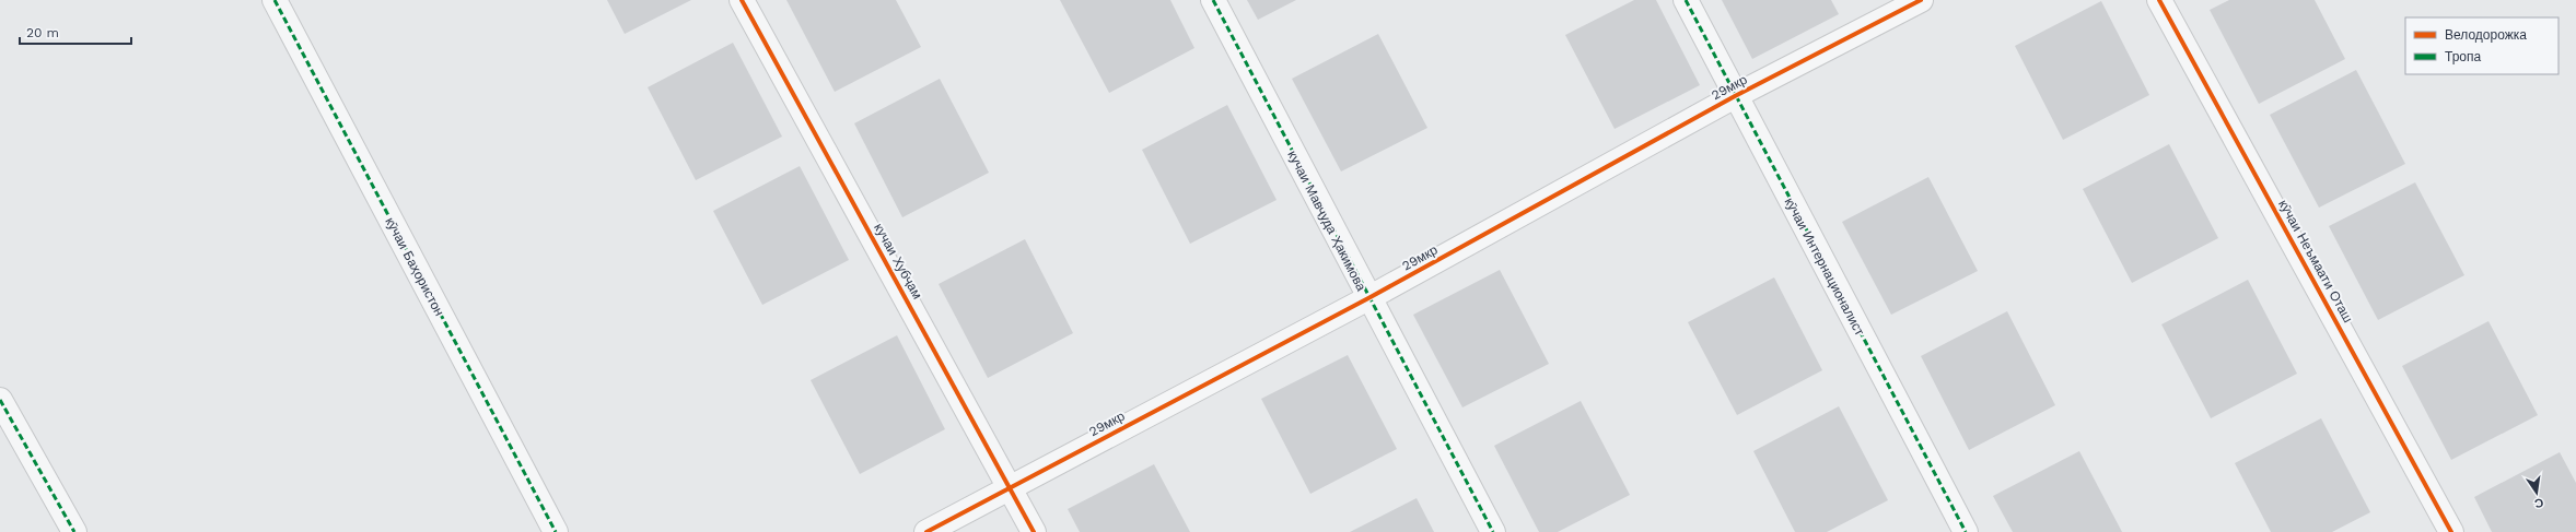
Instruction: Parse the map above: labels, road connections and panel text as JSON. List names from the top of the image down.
{
  "streets": {
    "street": [
      "29мкр",
      "кучаи Мавҷуда Ҳакимова",
      "кучаи Хубҷам",
      "кӯчаи Неъмаати Оташ",
      "кӯчаи Баҳористон",
      "кӯчаи Интернационалист"
    ]
  },
  "crossings": [
    ["29мкр", "кучаи Мавҷуда Ҳакимова"],
    ["29мкр", "кучаи Хубҷам"],
    ["29мкр", "кӯчаи Интернационалист"]
  ],
  "legend": ["Велодорожка", "Тропа"],
  "scale_bar": "20 m",
  "north": "bottom"
}
